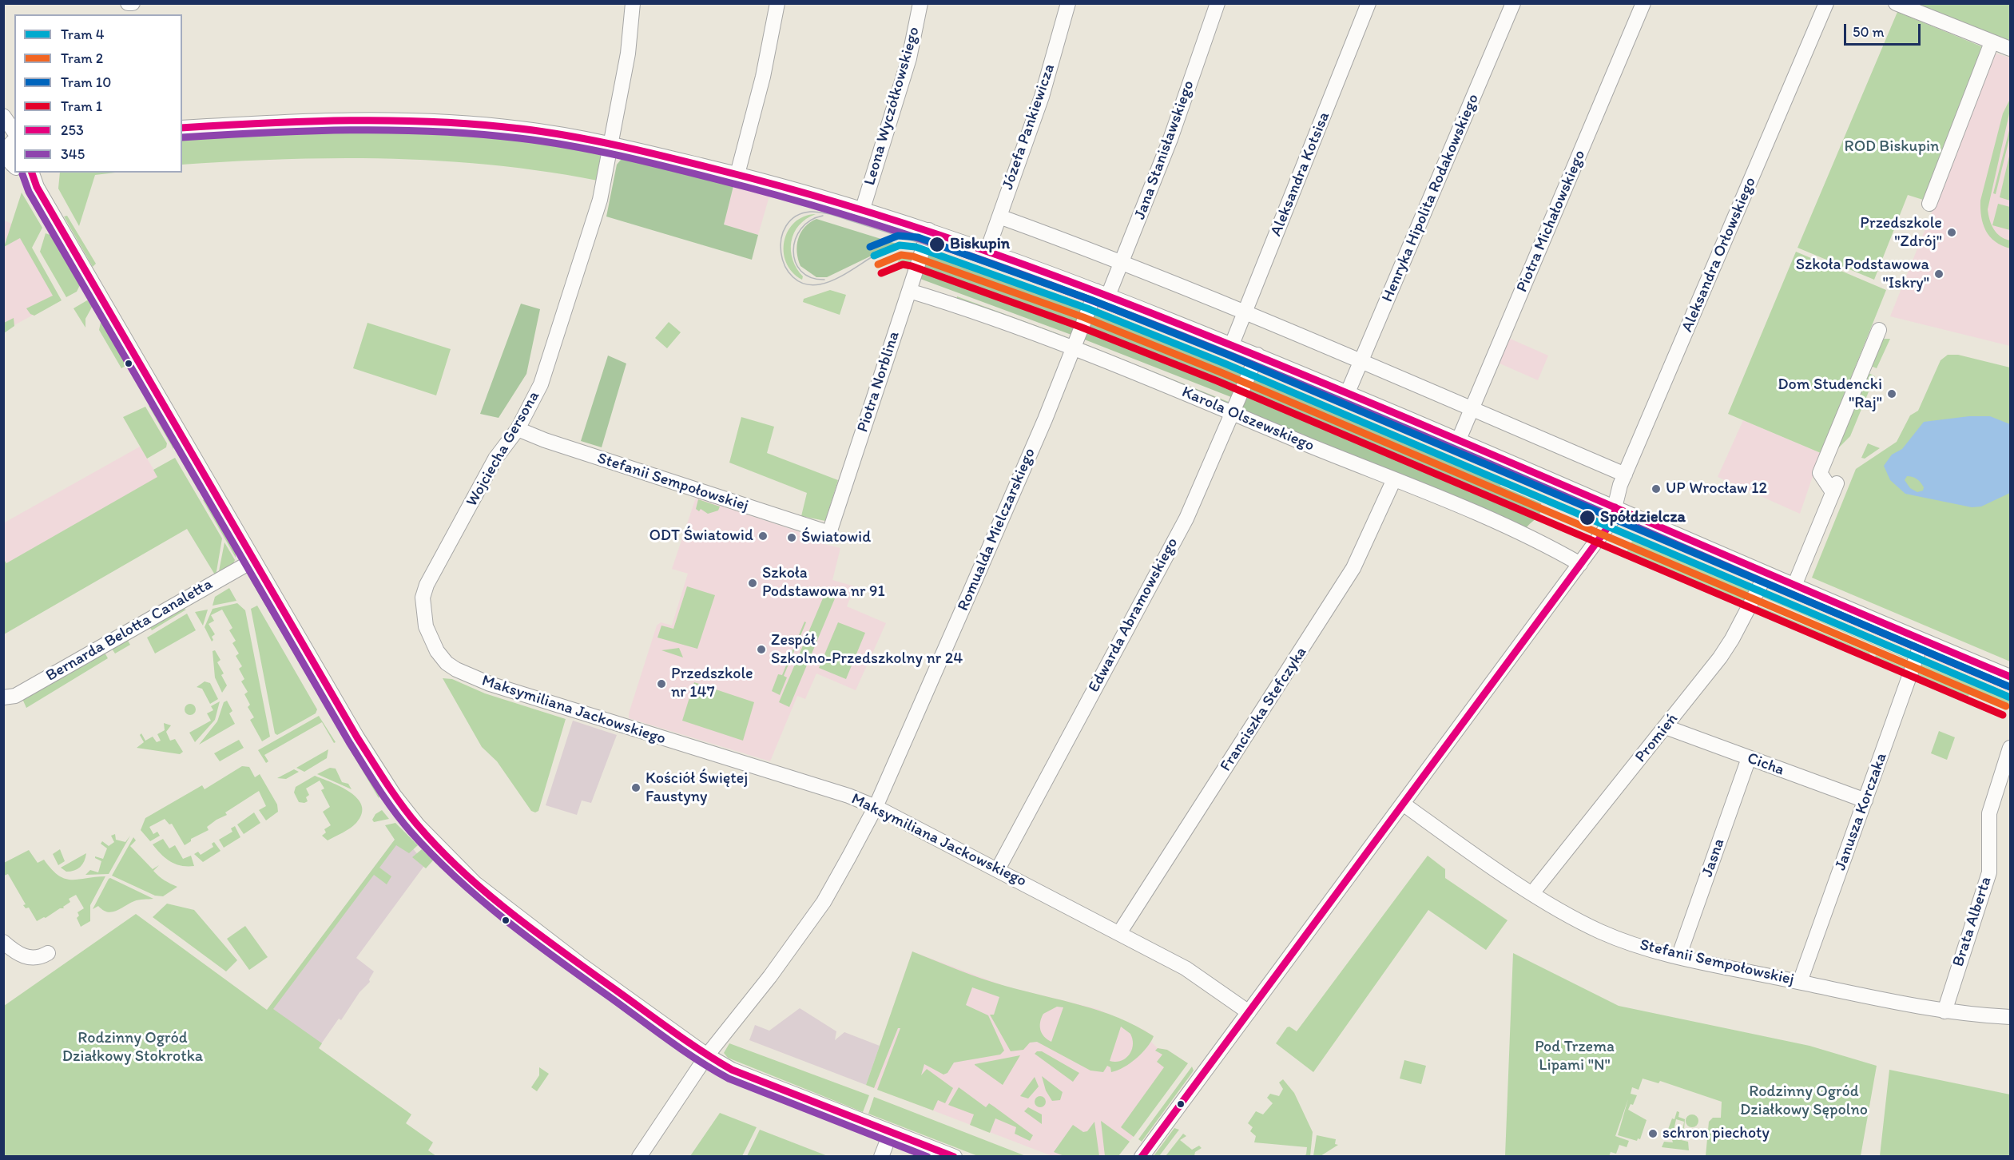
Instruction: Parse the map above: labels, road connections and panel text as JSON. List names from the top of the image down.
{
  "streets": {
    "street": [
      "Leona Wyczółkowskiego",
      "Józefa Pankiewicza",
      "Jana Stanisławskiego",
      "Aleksandra Kotsisa",
      "Henryka Hipolita Rodakowskiego",
      "Piotra Michałowskiego",
      "Aleksandra Orłowskiego",
      "Piotra Norblina",
      "Karola Olszewskiego",
      "Wojciecha Gersona",
      "Stefanii Sempołowskiej",
      "Romualda Mielczarskiego",
      "Edwarda Abramowskiego",
      "Bernarda Belotta Canaletta",
      "Franciszka Stefczyka",
      "Maksymiliana Jackowskiego",
      "Promień",
      "Cicha",
      "Janusza Korczaka",
      "Jasna",
      "Brata Alberta"
    ]
  },
  "crossings": [
    ["Jana Stanisławskiego", "Romualda Mielczarskiego"],
    ["Piotra Norblina", "Karola Olszewskiego"],
    ["Piotra Norblina", "Stefanii Sempołowskiej"],
    ["Karola Olszewskiego", "Romualda Mielczarskiego"],
    ["Karola Olszewskiego", "Edwarda Abramowskiego"],
    ["Karola Olszewskiego", "Franciszka Stefczyka"],
    ["Wojciecha Gersona", "Stefanii Sempołowskiej"],
    ["Wojciecha Gersona", "Maksymiliana Jackowskiego"],
    ["Stefanii Sempołowskiej", "Promień"],
    ["Stefanii Sempołowskiej", "Janusza Korczaka"],
    ["Stefanii Sempołowskiej", "Jasna"],
    ["Stefanii Sempołowskiej", "Brata Alberta"],
    ["Romualda Mielczarskiego", "Maksymiliana Jackowskiego"],
    ["Edwarda Abramowskiego", "Maksymiliana Jackowskiego"],
    ["Franciszka Stefczyka", "Maksymiliana Jackowskiego"],
    ["Promień", "Cicha"],
    ["Cicha", "Janusza Korczaka"],
    ["Cicha", "Jasna"]
  ],
  "parks": [
    "ROD Biskupin",
    "Rodzinny Ogród Działkowy Stokrotka",
    "Pod Trzema Lipami \"N\"",
    "Rodzinny Ogród Działkowy Sępolno"
  ],
  "places": [
    "Przedszkole \"Zdrój\"",
    "Biskupin",
    "Szkoła Podstawowa \"Iskry\"",
    "Dom Studencki \"Raj\"",
    "UP Wrocław 12",
    "Spółdzielcza",
    "ODT Światowid",
    "Światowid",
    "Szkoła Podstawowa nr 91",
    "Zespół Szkolno-Przedszkolny nr 24",
    "Przedszkole nr 147",
    "Kościół Świętej Faustyny",
    "schron piechoty"
  ],
  "lines": [
    "transit line 253",
    "transit line 345",
    "tram line 10",
    "tram line 4",
    "tram line 2",
    "tram line 1"
  ],
  "legend": [
    "Tram 4",
    "Tram 2",
    "Tram 10",
    "Tram 1",
    "253",
    "345"
  ],
  "scale_bar": "50 m"
}
